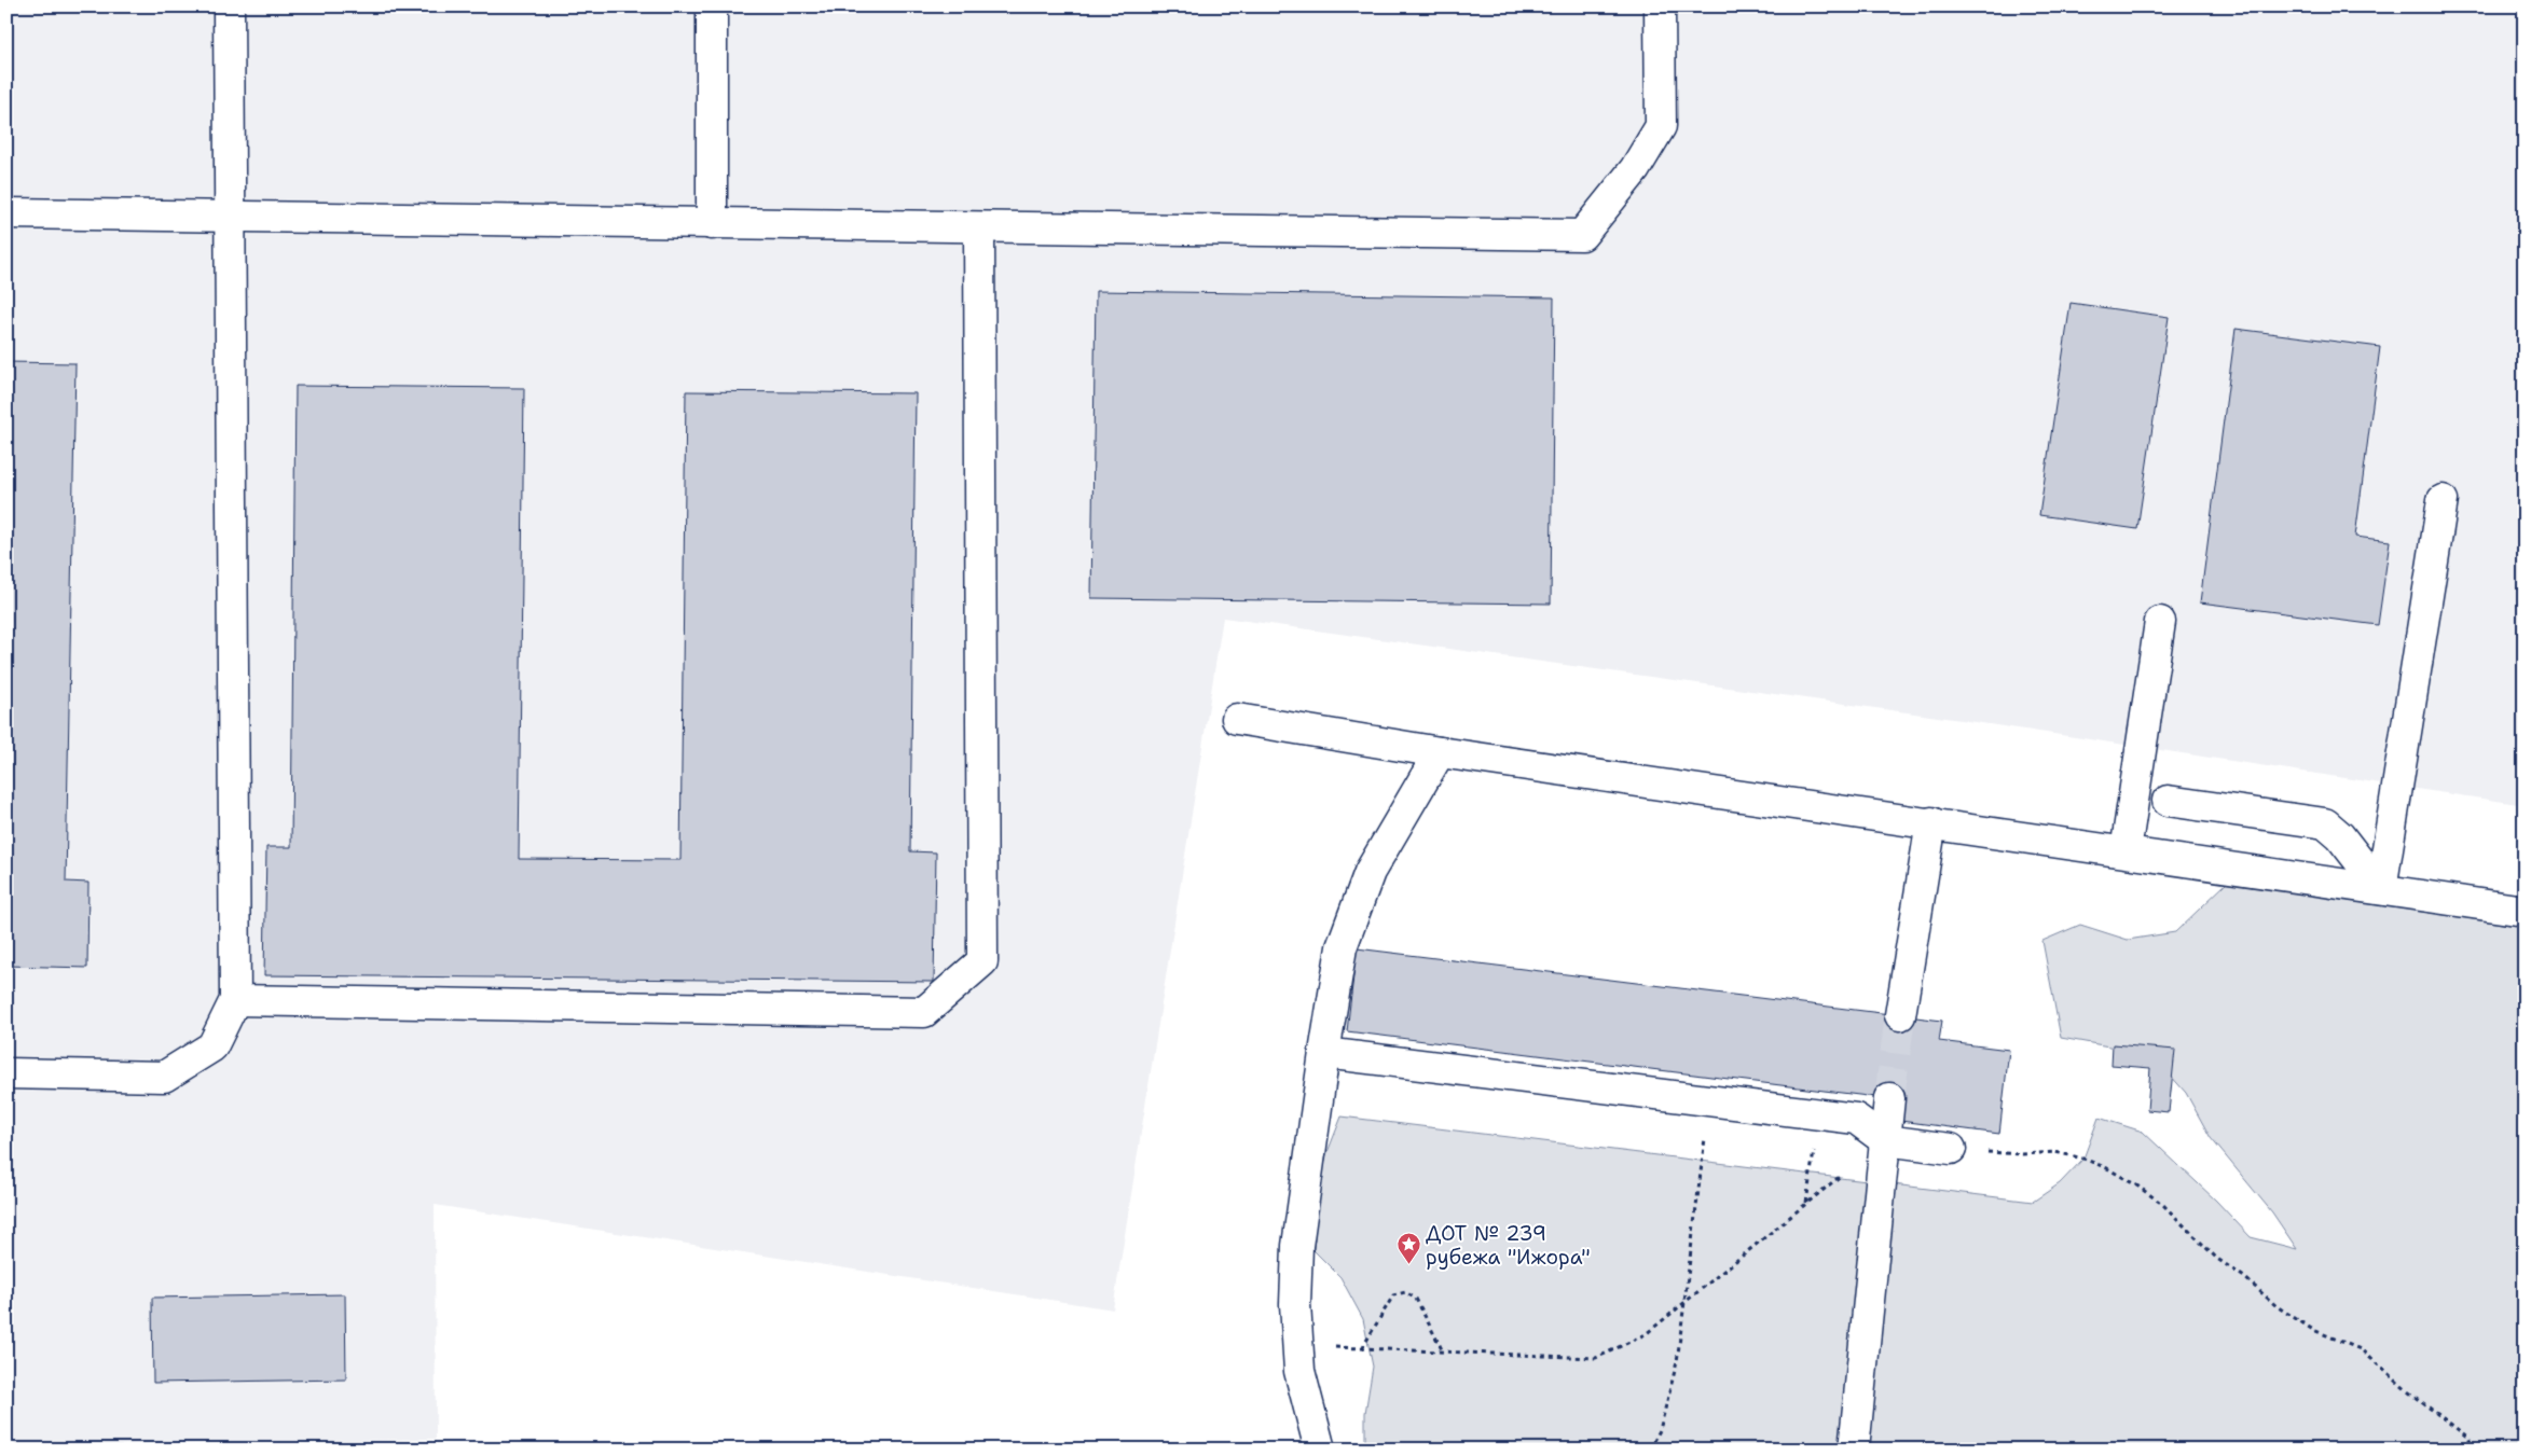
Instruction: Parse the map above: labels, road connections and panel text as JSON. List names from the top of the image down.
{
  "places": {
    "place": ["ДОТ № 239 рубежа \"Ижора\""]
  }
}
